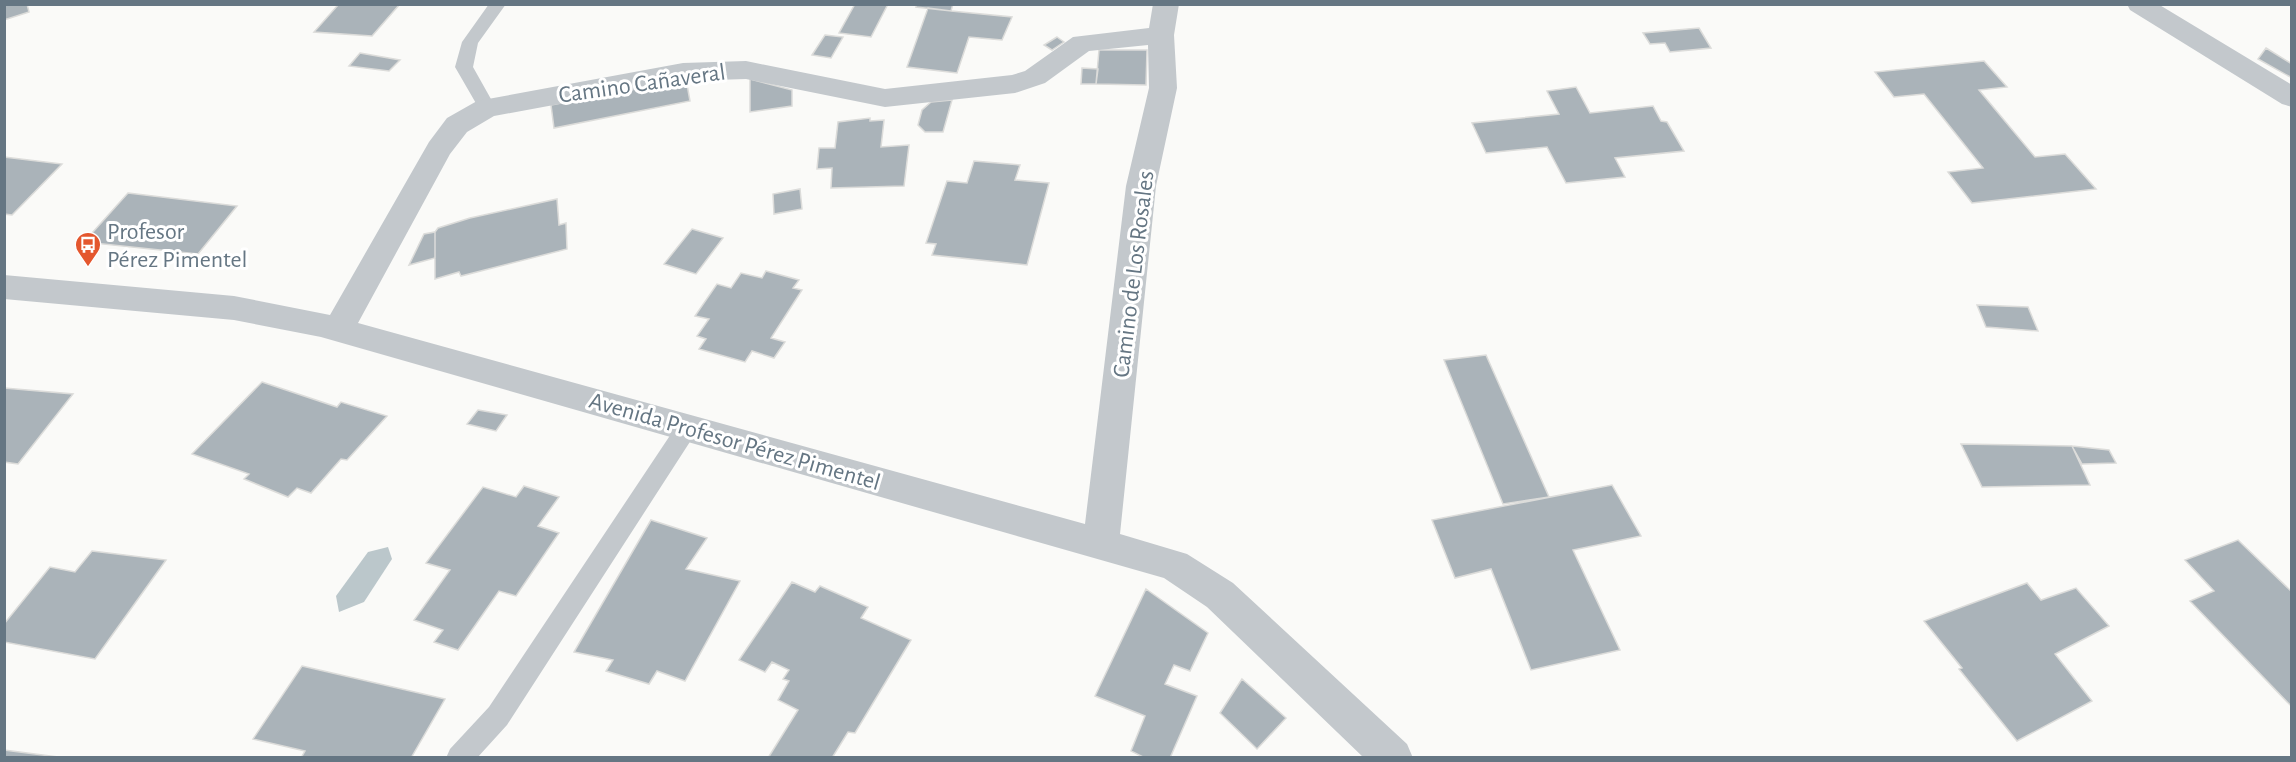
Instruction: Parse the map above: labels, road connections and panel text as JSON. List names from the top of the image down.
{
  "streets": {
    "street": ["Camino Cañaveral", "Camino de Los Rosales", "Avenida Profesor Pérez Pimentel"]
  },
  "crossings": [
    ["Camino Cañaveral", "Camino de Los Rosales"],
    ["Camino Cañaveral", "Avenida Profesor Pérez Pimentel"],
    ["Camino de Los Rosales", "Avenida Profesor Pérez Pimentel"]
  ],
  "places": {
    "bus stop": ["Profesor Pérez Pimentel"]
  }
}
